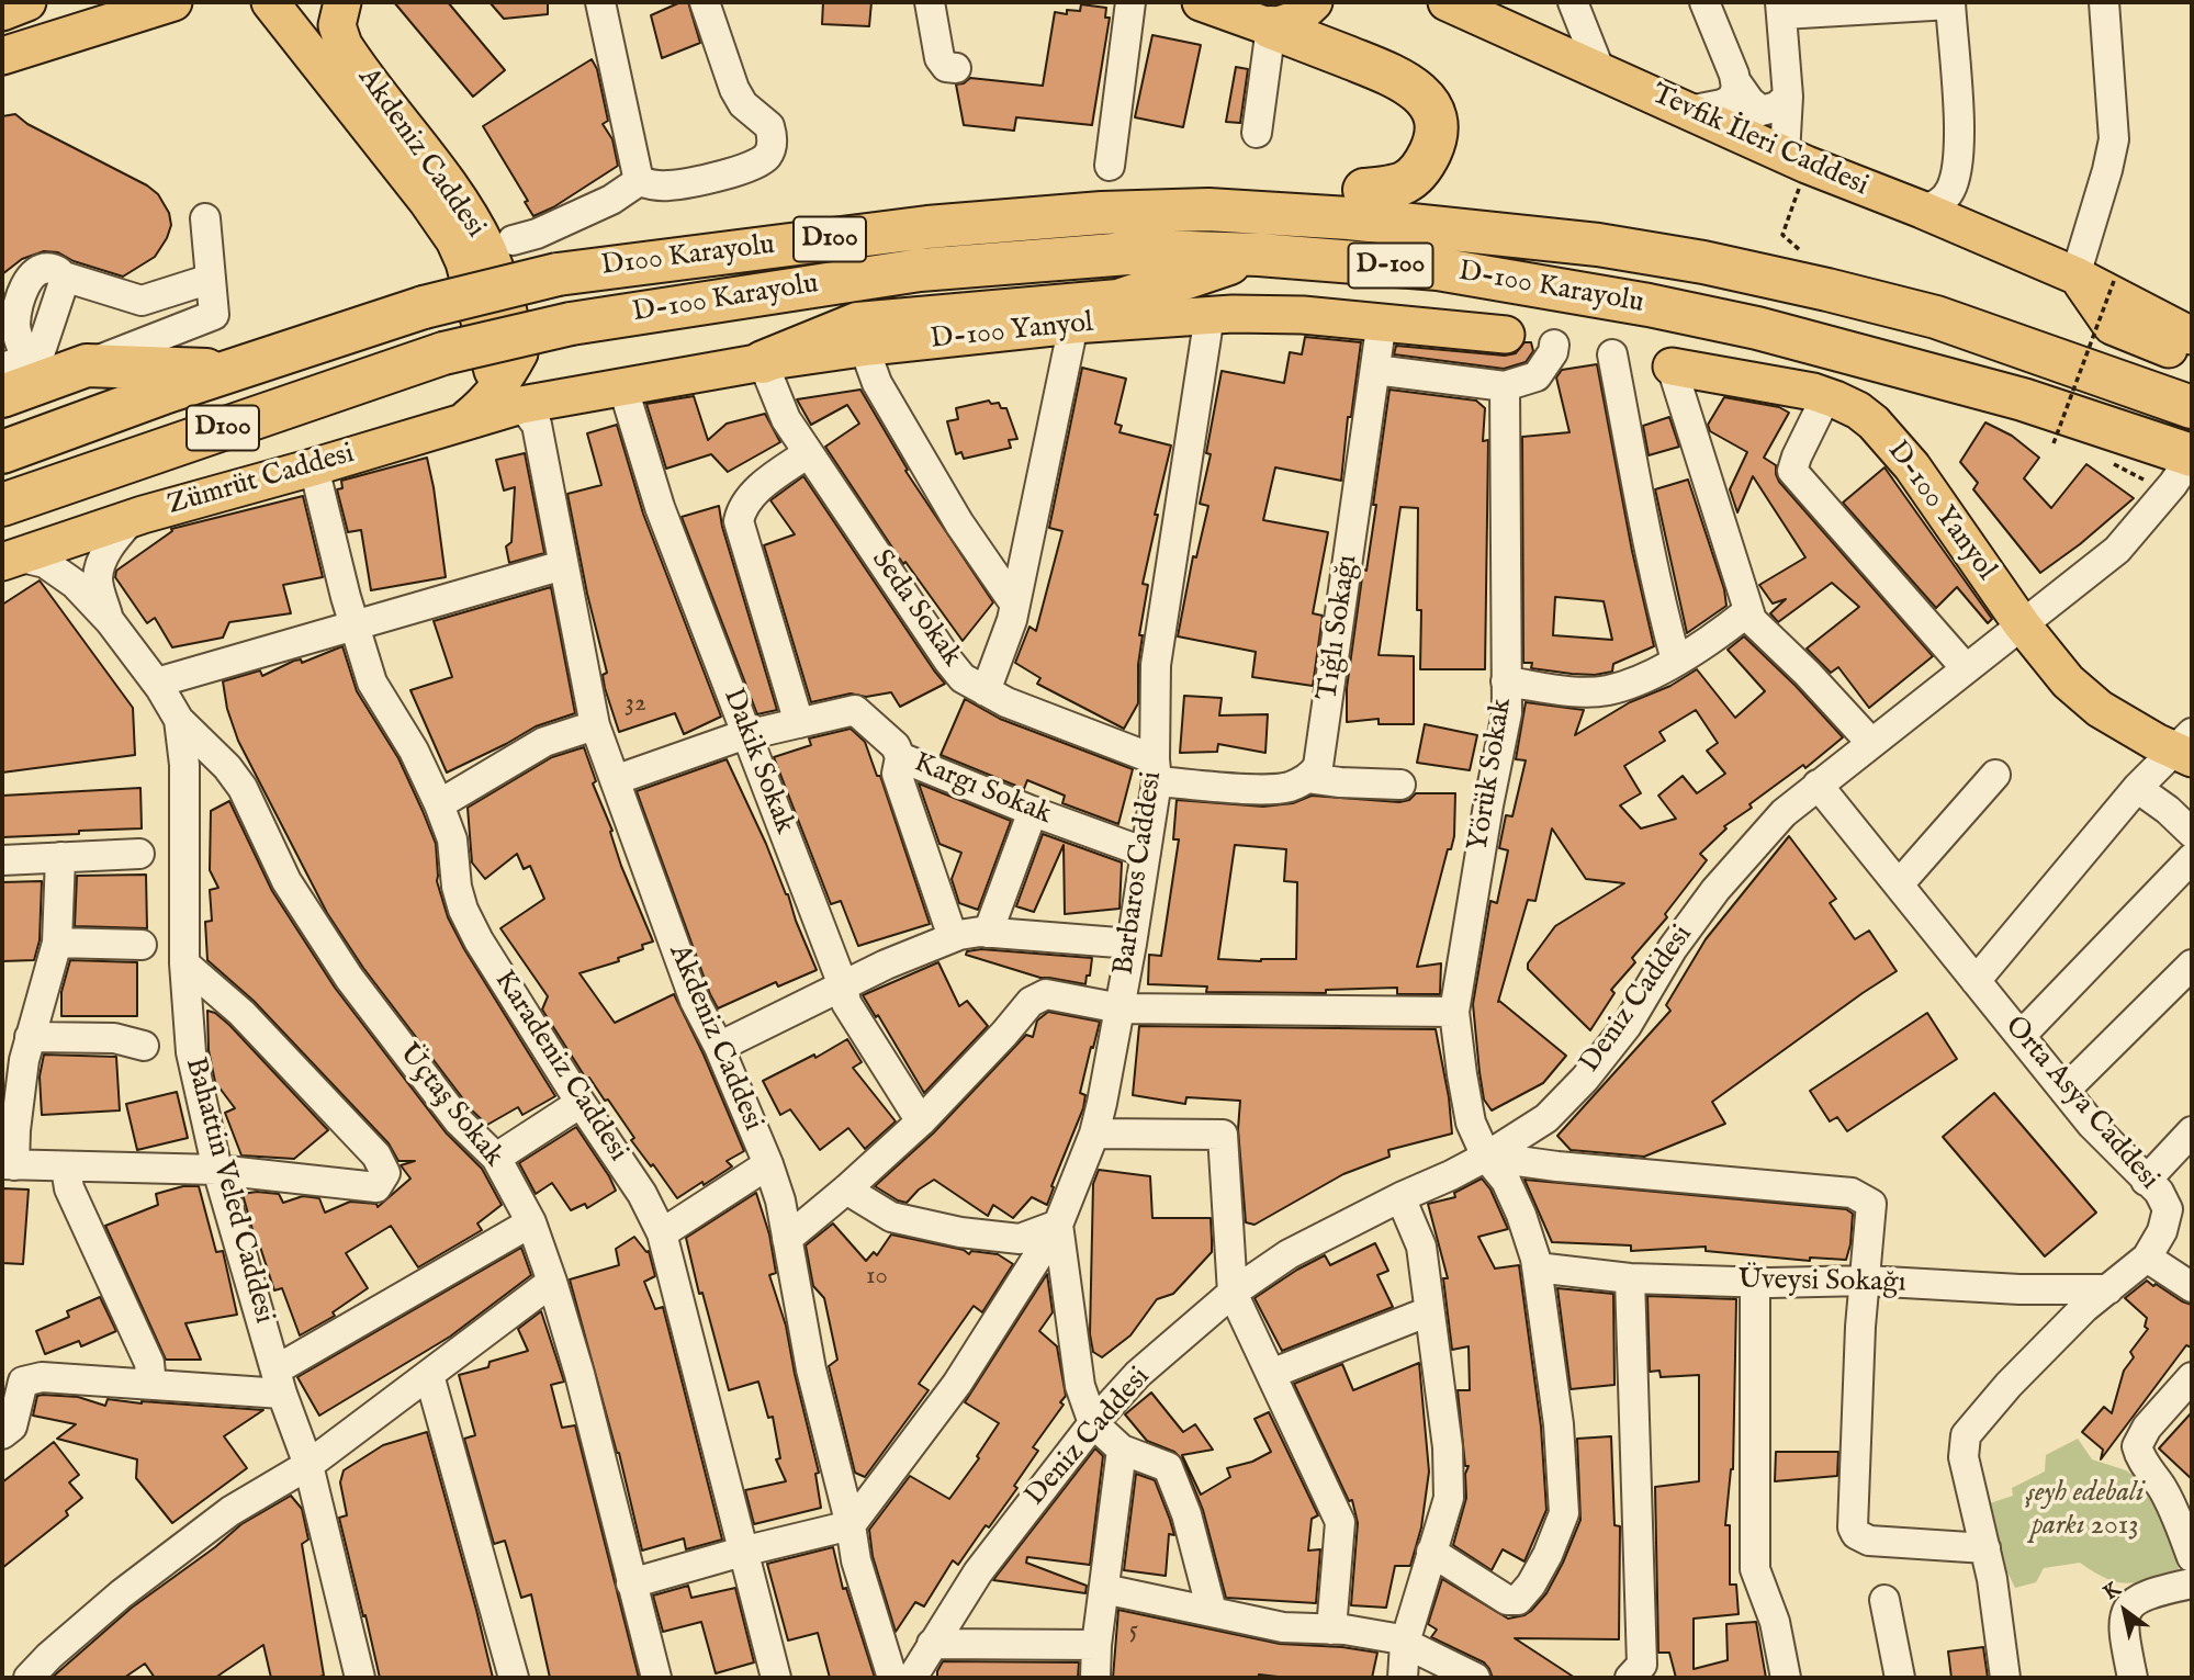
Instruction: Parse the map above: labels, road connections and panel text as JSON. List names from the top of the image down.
{
  "streets": {
    "highway": [
      "D100",
      "D100 Karayolu",
      "D-100",
      "D-100 Karayolu"
    ],
    "main road": [
      "Tevfik İleri Caddesi",
      "Akdeniz Caddesi",
      "D-100 Yanyol",
      "Zümrüt Caddesi"
    ],
    "street": [
      "Seda Sokak",
      "Tığlı Sokağı",
      "Dakik Sokak",
      "Yörük Sokak",
      "Kargı Sokak",
      "Barbaros Caddesi",
      "Deniz Caddesi",
      "Karadeniz Caddesi",
      "Orta Asya Caddesi",
      "Üçtaş Sokak",
      "Bahattin Veled Caddesi",
      "Üveysi Sokağı"
    ]
  },
  "crossings": [
    ["Akdeniz Caddesi", "D-100 Yanyol"],
    ["Akdeniz Caddesi", "Zümrüt Caddesi"],
    ["Akdeniz Caddesi", "Kargı Sokak"],
    ["D100", "D-100 Karayolu"],
    ["D100 Karayolu", "D-100 Karayolu"],
    ["D-100 Karayolu", "Deniz Caddesi"],
    ["D-100 Yanyol", "Seda Sokak"],
    ["D-100 Yanyol", "Tığlı Sokağı"],
    ["D-100 Yanyol", "Dakik Sokak"],
    ["D-100 Yanyol", "Barbaros Caddesi"],
    ["D-100 Yanyol", "Deniz Caddesi"],
    ["Zümrüt Caddesi", "Karadeniz Caddesi"],
    ["Seda Sokak", "Barbaros Caddesi"],
    ["Dakik Sokak", "Kargı Sokak"],
    ["Yörük Sokak", "Deniz Caddesi"],
    ["Yörük Sokak", "Üveysi Sokağı"],
    ["Kargı Sokak", "Barbaros Caddesi"],
    ["Barbaros Caddesi", "Deniz Caddesi"],
    ["Deniz Caddesi", "Orta Asya Caddesi"],
    ["Orta Asya Caddesi", "Üveysi Sokağı"],
    ["Üçtaş Sokak", "Bahattin Veled Caddesi"]
  ],
  "parks": ["şeyh edebali parkı 2013"],
  "house_numbers": ["32", "10", "5"],
  "north": "top left"
}
